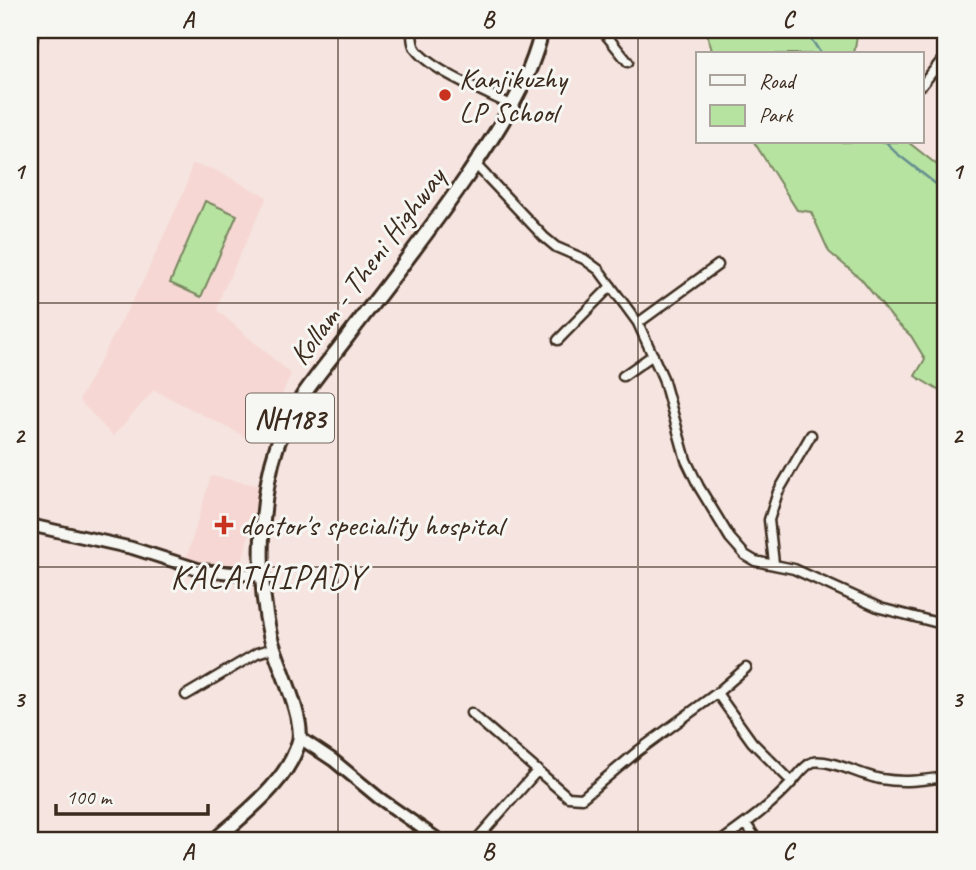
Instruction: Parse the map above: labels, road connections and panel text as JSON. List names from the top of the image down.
{
  "streets": {
    "highway": ["Kollam - Theni Highway", "NH183"]
  },
  "districts": ["KALATHIPADY"],
  "places": {
    "other": ["Kanjikuzhy LP School"],
    "health": ["doctor's speciality hospital"]
  },
  "legend": ["Road", "Park"],
  "scale_bar": "100 m",
  "grid": {
    "columns": ["A", "B", "C"],
    "rows": ["1", "2", "3"]
  }
}
